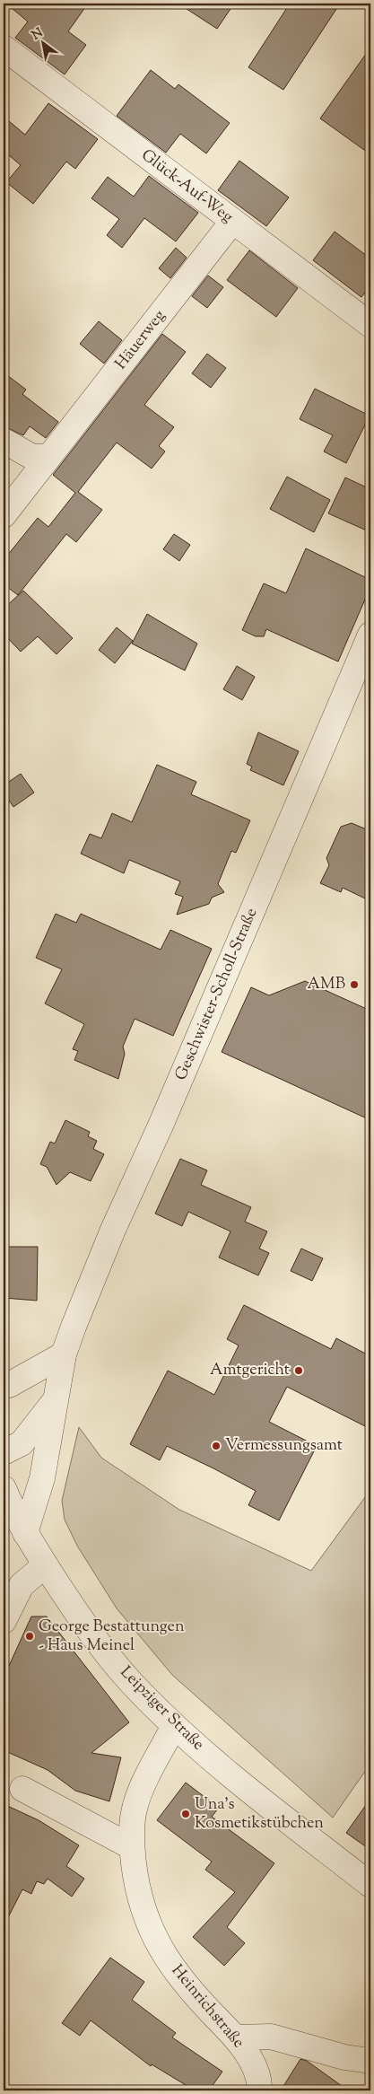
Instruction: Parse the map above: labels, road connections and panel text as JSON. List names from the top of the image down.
{
  "streets": {
    "street": [
      "Glück-Auf-Weg",
      "Häuerweg",
      "Geschwister-Scholl-Straße",
      "Leipziger Straße",
      "Heinrichstraße"
    ]
  },
  "crossings": [
    ["Glück-Auf-Weg", "Häuerweg"],
    ["Geschwister-Scholl-Straße", "Leipziger Straße"],
    ["Leipziger Straße", "Heinrichstraße"]
  ],
  "places": [
    "AMB",
    "Amtgericht",
    "Vermessungsamt",
    "George Bestattungen - Haus Meinel",
    "Una's Kosmetikstübchen"
  ],
  "north": "top left"
}
